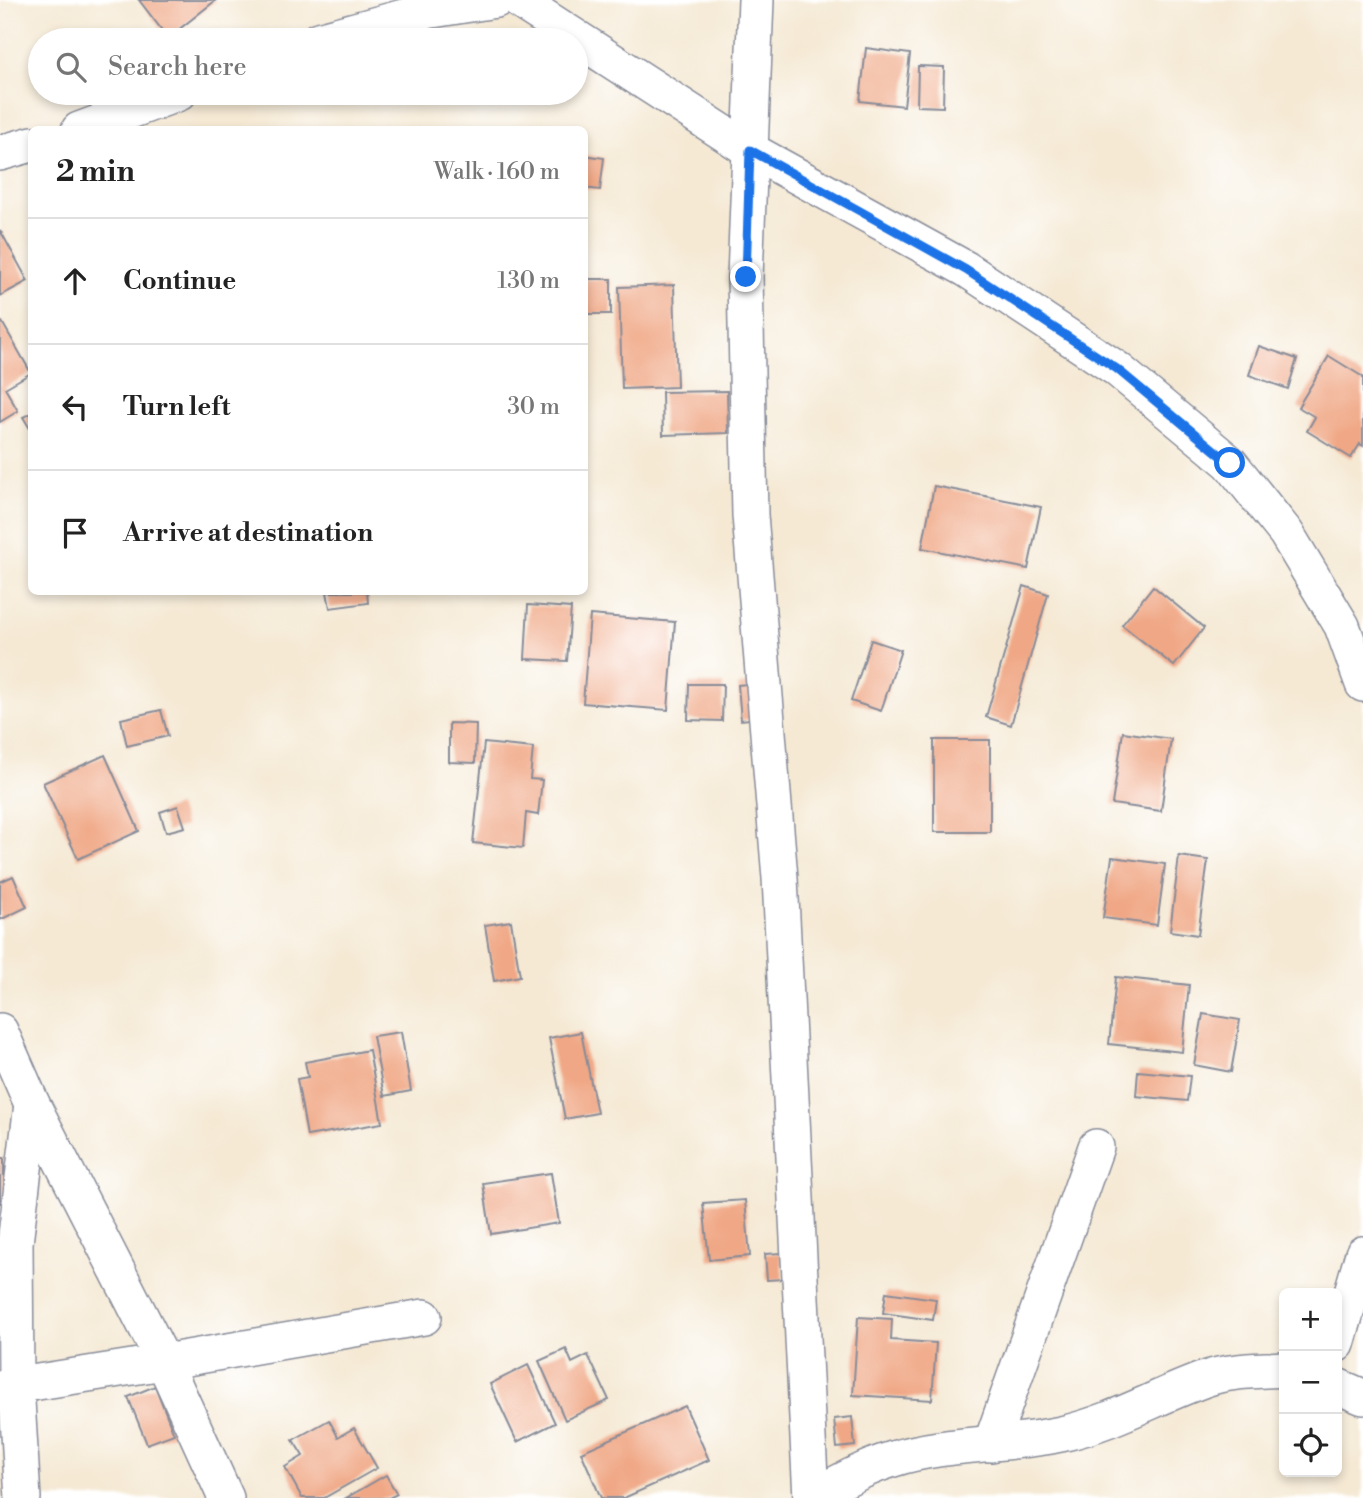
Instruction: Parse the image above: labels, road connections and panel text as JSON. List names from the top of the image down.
{
  "page": {
    "search": "Search here",
    "heading": ["2 min", "Walk · 160 m"],
    "list": [
      ["Continue", "130 m"],
      ["Turn left", "30 m"],
      "Arrive at destination"
    ],
    "map_buttons": ["+", "−"]
  }
}
